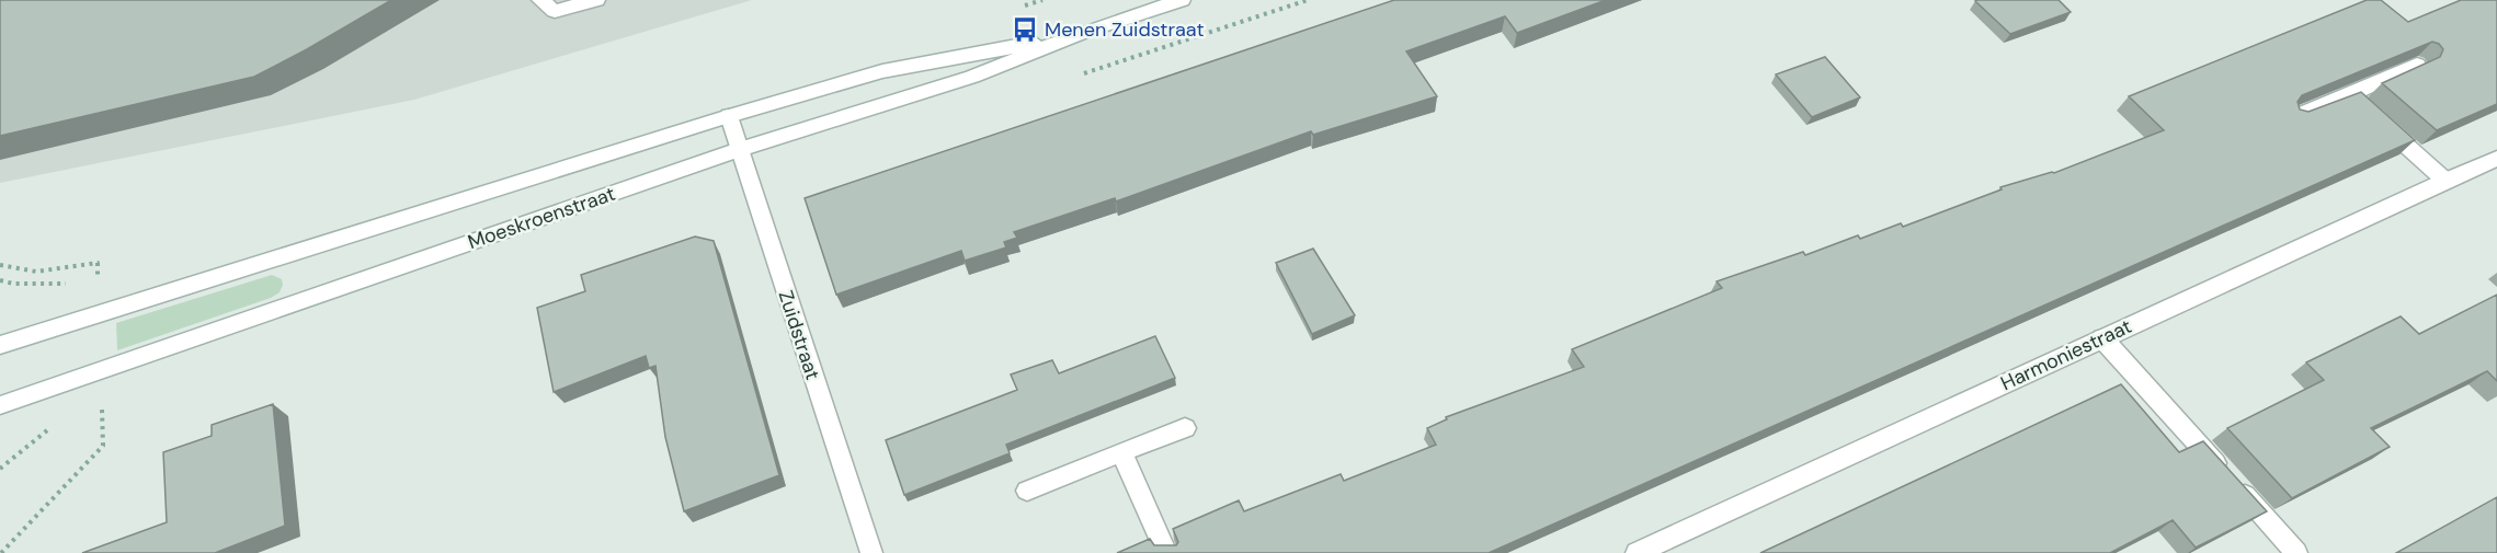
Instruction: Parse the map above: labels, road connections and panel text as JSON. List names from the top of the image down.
{
  "streets": {
    "street": ["Moeskroenstraat", "Zuidstraat", "Harmoniestraat"]
  },
  "crossings": [
    ["Moeskroenstraat", "Zuidstraat"]
  ],
  "places": {
    "bus stop": ["Menen Zuidstraat"]
  }
}
